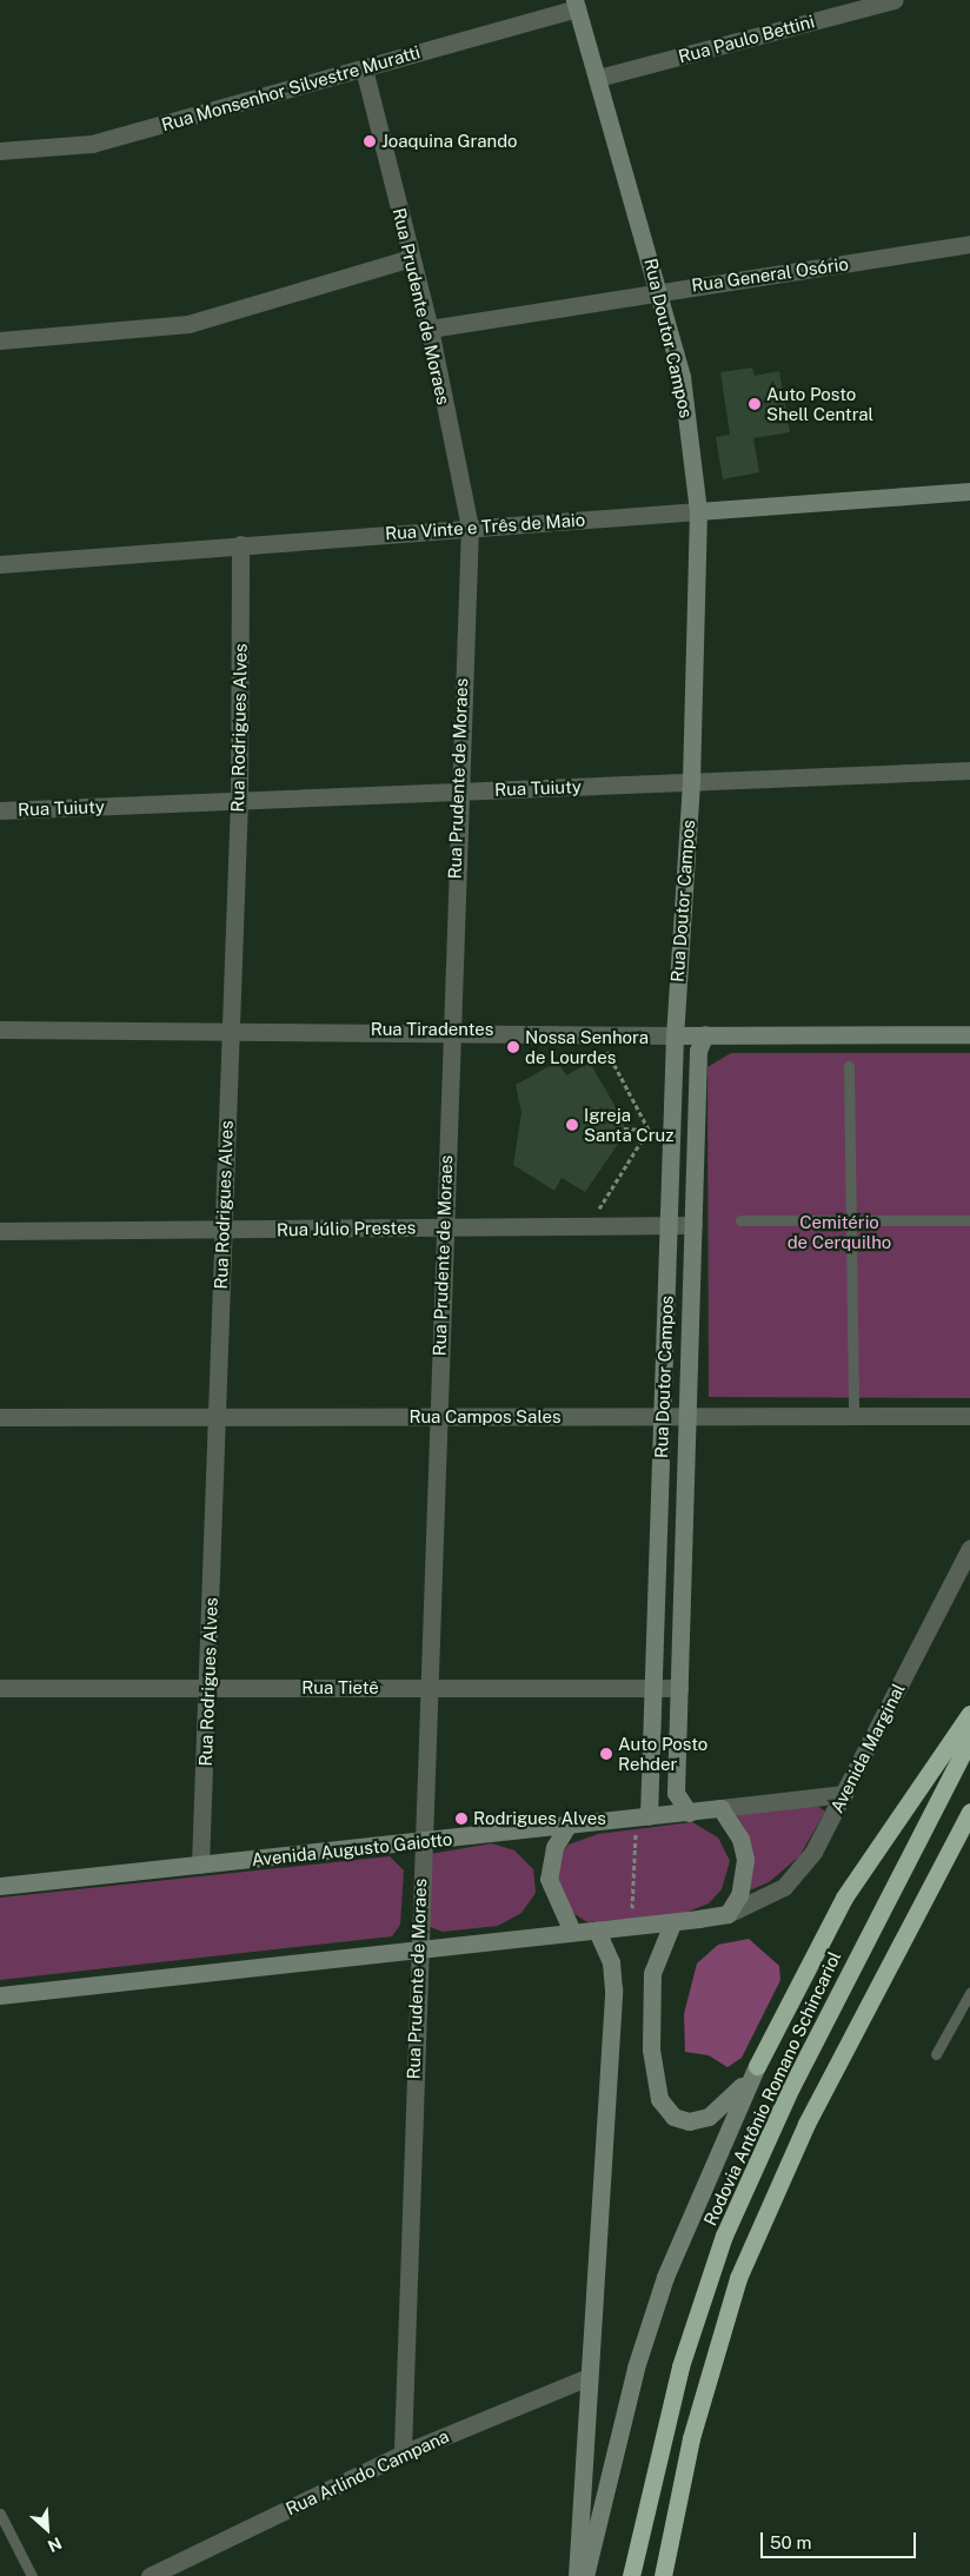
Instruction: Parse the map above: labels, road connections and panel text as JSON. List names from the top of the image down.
{
  "streets": {
    "highway": ["Rodovia Antônio Romano Schincariol"],
    "street": [
      "Rua Paulo Bettini",
      "Rua Monsenhor Silvestre Muratti",
      "Rua General Osório",
      "Rua Prudente de Moraes",
      "Rua Doutor Campos",
      "Rua Vinte e Três de Maio",
      "Rua Rodrigues Alves",
      "Rua Tuiuty",
      "Rua Tiradentes",
      "Rua Júlio Prestes",
      "Rua Campos Sales",
      "Rua Tietê",
      "Avenida Marginal",
      "Avenida Augusto Gaiotto",
      "Rua Arlindo Campana"
    ]
  },
  "crossings": [
    ["Rua Paulo Bettini", "Rua Doutor Campos"],
    ["Rua Monsenhor Silvestre Muratti", "Rua Prudente de Moraes"],
    ["Rua Monsenhor Silvestre Muratti", "Rua Doutor Campos"],
    ["Rua General Osório", "Rua Prudente de Moraes"],
    ["Rua General Osório", "Rua Doutor Campos"],
    ["Rua Prudente de Moraes", "Rua Vinte e Três de Maio"],
    ["Rua Prudente de Moraes", "Rua Tuiuty"],
    ["Rua Prudente de Moraes", "Rua Tiradentes"],
    ["Rua Prudente de Moraes", "Rua Júlio Prestes"],
    ["Rua Prudente de Moraes", "Rua Campos Sales"],
    ["Rua Prudente de Moraes", "Rua Tietê"],
    ["Rua Prudente de Moraes", "Avenida Augusto Gaiotto"],
    ["Rua Prudente de Moraes", "Rua Arlindo Campana"],
    ["Rua Doutor Campos", "Rua Vinte e Três de Maio"],
    ["Rua Doutor Campos", "Rua Tuiuty"],
    ["Rua Doutor Campos", "Rua Tiradentes"],
    ["Rua Doutor Campos", "Rua Júlio Prestes"],
    ["Rua Doutor Campos", "Rua Campos Sales"],
    ["Rua Doutor Campos", "Rua Tietê"],
    ["Rua Doutor Campos", "Avenida Augusto Gaiotto"],
    ["Rua Vinte e Três de Maio", "Rua Rodrigues Alves"],
    ["Rua Rodrigues Alves", "Rua Tuiuty"],
    ["Rua Rodrigues Alves", "Rua Tiradentes"],
    ["Rua Rodrigues Alves", "Rua Júlio Prestes"],
    ["Rua Rodrigues Alves", "Rua Campos Sales"],
    ["Rua Rodrigues Alves", "Rua Tietê"],
    ["Rua Rodrigues Alves", "Avenida Augusto Gaiotto"],
    ["Avenida Marginal", "Avenida Augusto Gaiotto"]
  ],
  "parks": ["Cemitério de Cerquilho"],
  "places": [
    "Joaquina Grando",
    "Auto Posto Shell Central",
    "Nossa Senhora de Lourdes",
    "Igreja Santa Cruz",
    "Auto Posto Rehder",
    "Rodrigues Alves"
  ],
  "scale_bar": "50 m",
  "north": "bottom right"
}
